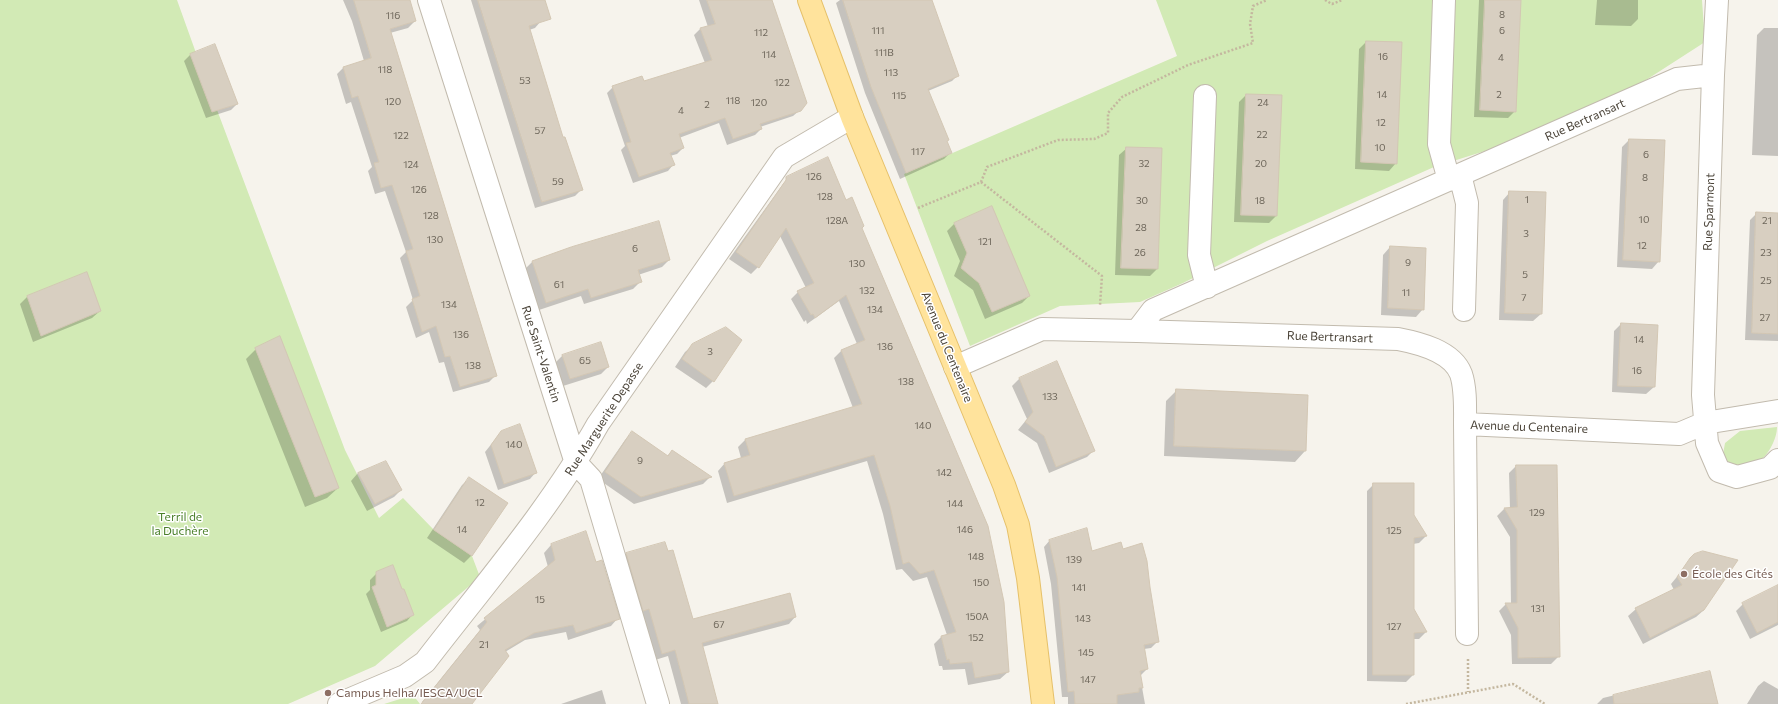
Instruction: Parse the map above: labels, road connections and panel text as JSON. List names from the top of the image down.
{
  "streets": {
    "main road": ["Avenue du Centenaire"],
    "street": [
      "Rue Bertransart",
      "Rue Sparmont",
      "Rue Saint-Valentin",
      "Rue Marguerite Depasse"
    ]
  },
  "crossings": [
    ["Rue Bertransart", "Rue Sparmont"],
    ["Rue Bertransart", "Avenue du Centenaire"],
    ["Rue Sparmont", "Avenue du Centenaire"],
    ["Avenue du Centenaire", "Rue Marguerite Depasse"],
    ["Rue Saint-Valentin", "Rue Marguerite Depasse"]
  ],
  "parks": ["Terril de la Duchère"],
  "places": ["École des Cités", "Campus Helha/IESCA/UCL"],
  "house_numbers": [
    "8",
    "116",
    "111",
    "6",
    "112",
    "111B",
    "114",
    "16",
    "4",
    "118",
    "113",
    "53",
    "122",
    "14",
    "2",
    "115",
    "118",
    "120",
    "120",
    "24",
    "2",
    "4",
    "12",
    "57",
    "22",
    "122",
    "10",
    "117",
    "6",
    "32",
    "20",
    "124",
    "126",
    "8",
    "59",
    "126",
    "128",
    "1",
    "30",
    "18",
    "128",
    "10",
    "128A",
    "21",
    "28",
    "3",
    "130",
    "121",
    "12",
    "6",
    "26",
    "23",
    "9",
    "130",
    "5",
    "25",
    "61",
    "132",
    "11",
    "7",
    "134",
    "134",
    "27",
    "136",
    "14",
    "136",
    "3",
    "65",
    "138",
    "16",
    "138",
    "133",
    "140",
    "140",
    "9",
    "142",
    "12",
    "144",
    "129",
    "14",
    "146",
    "125",
    "148",
    "139",
    "150",
    "141",
    "15",
    "131",
    "150A",
    "143",
    "67",
    "127",
    "152",
    "21",
    "145",
    "147"
  ]
}
